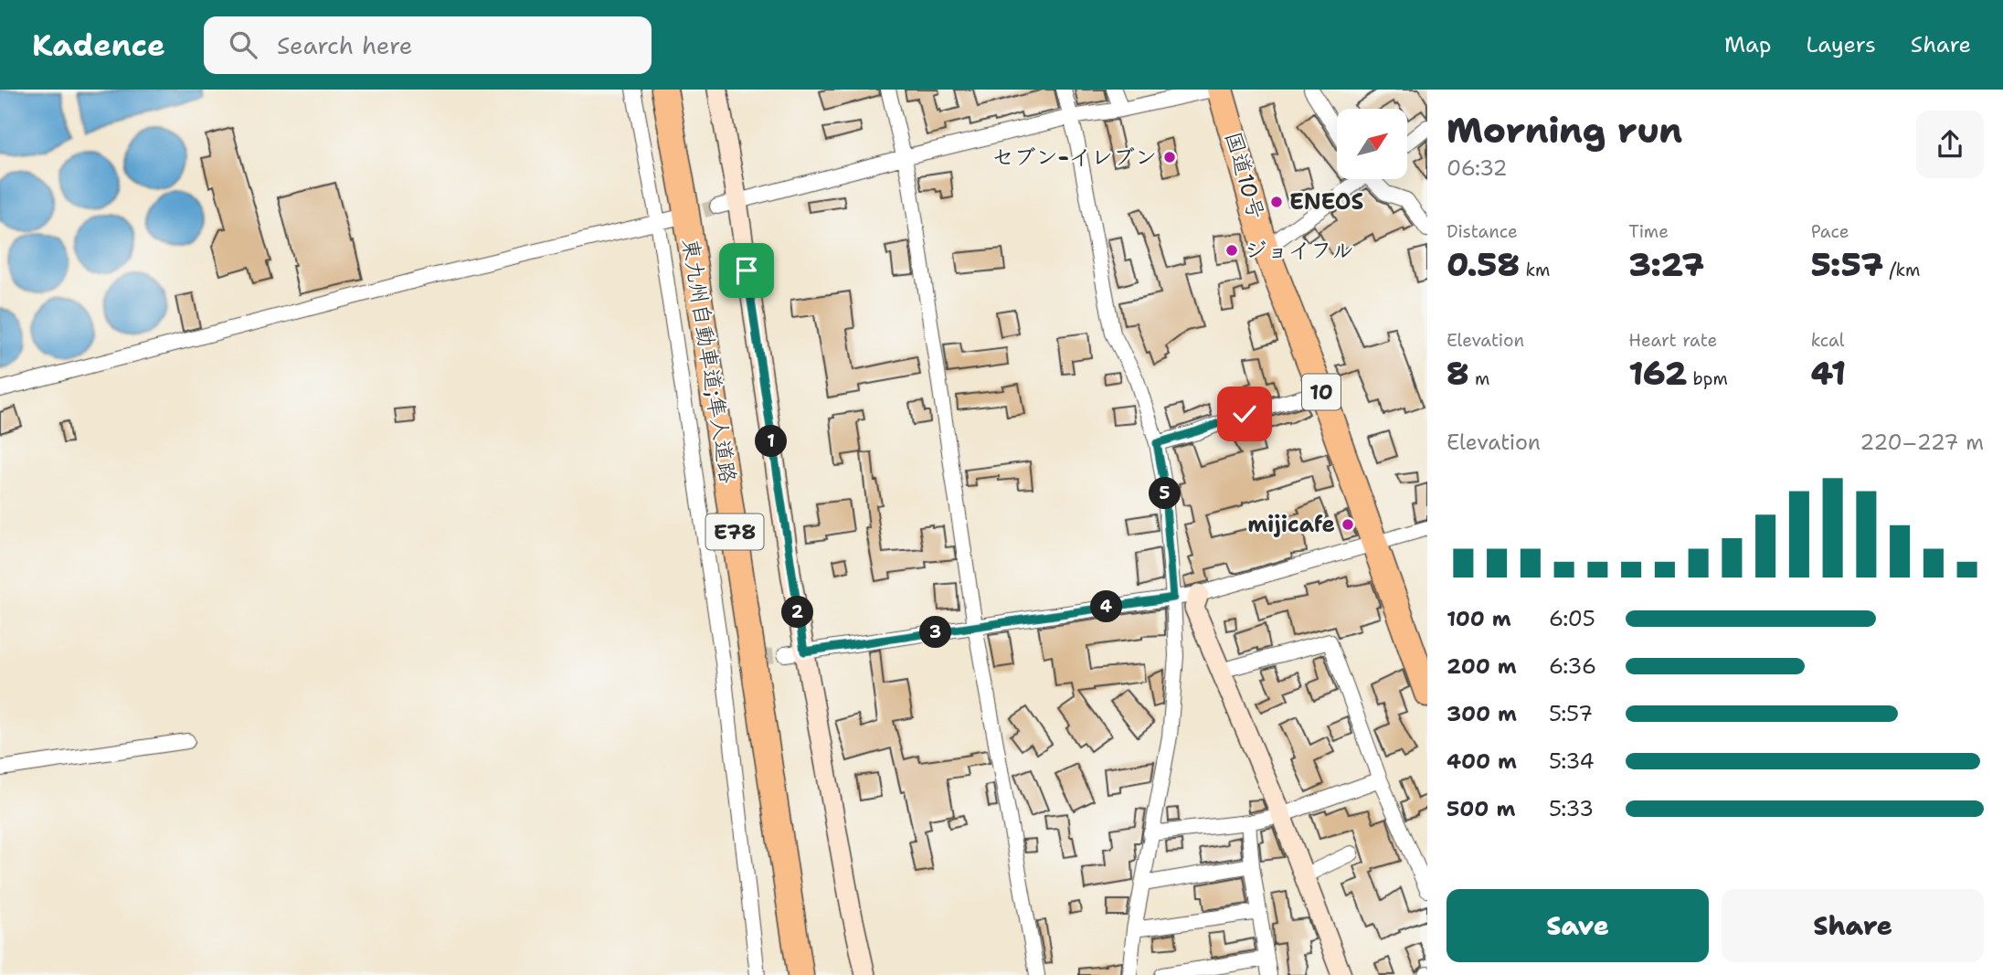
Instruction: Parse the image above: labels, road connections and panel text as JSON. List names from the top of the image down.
{
  "streets": {
    "highway": [
      "国道10号",
      "東九州自動車道;隼人道路",
      "10",
      "E78"
    ]
  },
  "places": [
    "セブン-イレブン",
    "ENEOS",
    "ジョイフル",
    "mijicafe"
  ],
  "north": "top right",
  "page": {
    "header": "Kadence",
    "search": "Search here",
    "nav": ["Map", "Layers", "Share"],
    "heading": ["Morning run", "06:32"],
    "stats": [
      ["Distance", "0.58 km"],
      ["Time", "3:27"],
      ["Pace", "5:57 /km"],
      ["Elevation", "8 m"],
      ["Heart rate", "162 bpm"],
      ["kcal", "41"]
    ],
    "chart": ["Elevation", "220–227 m"],
    "pins": [
      "1",
      "5",
      "4",
      "2",
      "3"
    ],
    "list": [
      {
        "name": "100 m",
        "note": "6:05"
      },
      {
        "name": "200 m",
        "note": "6:36"
      },
      {
        "name": "300 m",
        "note": "5:57"
      },
      {
        "name": "400 m",
        "note": "5:34"
      },
      {
        "name": "500 m",
        "note": "5:33"
      }
    ],
    "buttons": ["Save", "Share"]
  }
}
